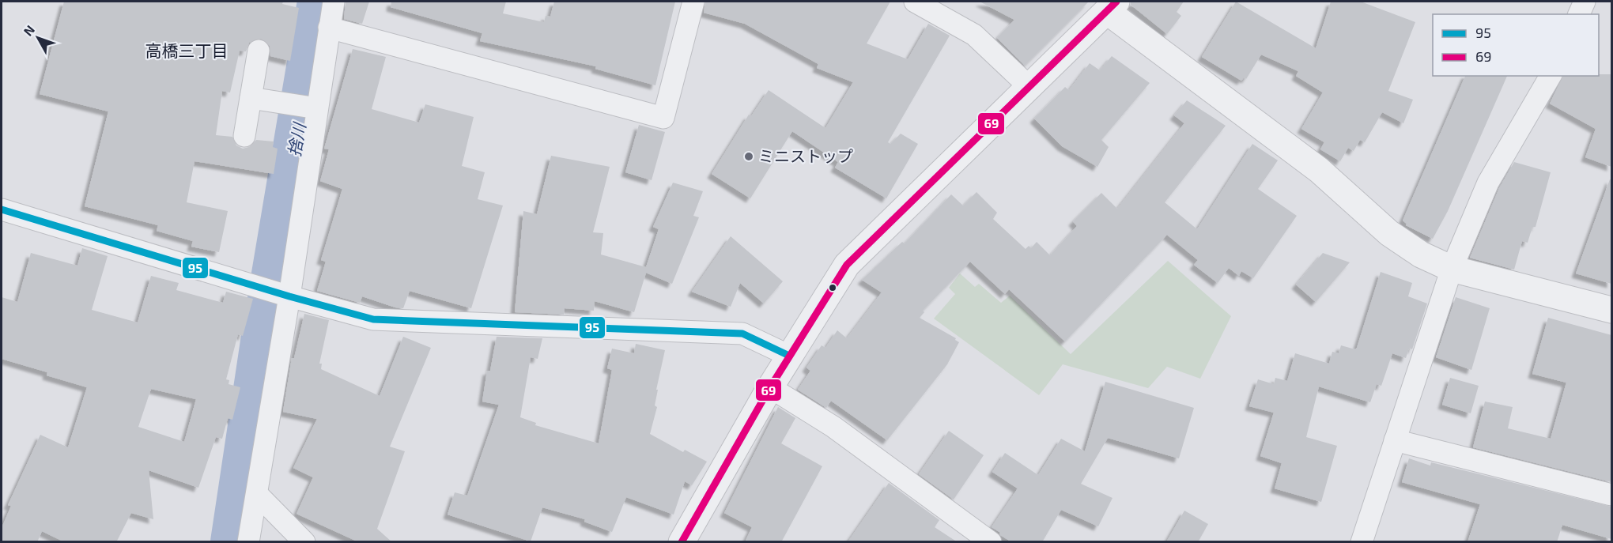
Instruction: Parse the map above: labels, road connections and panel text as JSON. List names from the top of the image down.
{
  "districts": ["高橋三丁目"],
  "water": ["捨川"],
  "places": ["ミニストップ"],
  "lines": ["transit line 69", "transit line 95"],
  "legend": ["95", "69"],
  "north": "top left"
}
